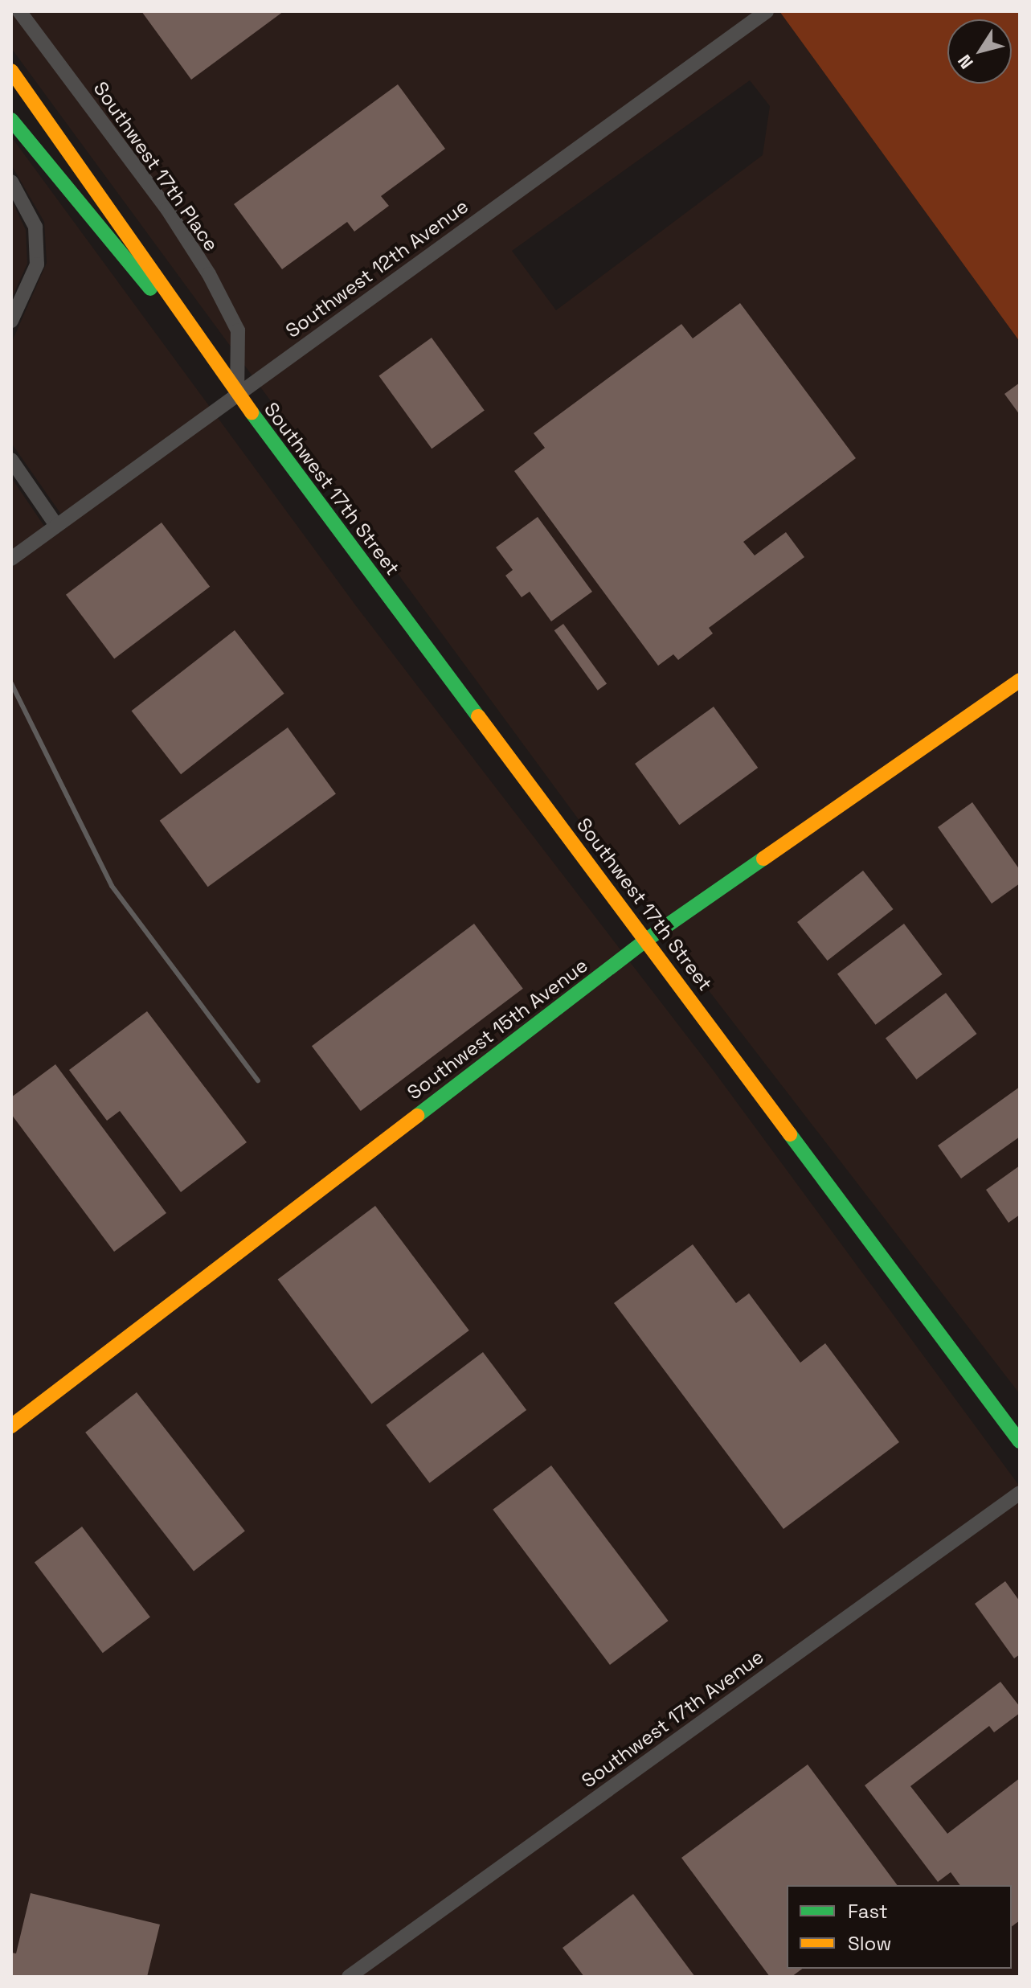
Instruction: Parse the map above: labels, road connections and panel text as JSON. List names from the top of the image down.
{
  "streets": {
    "main road": ["Southwest 17th Street", "Southwest 15th Avenue"],
    "street": ["Southwest 17th Place", "Southwest 12th Avenue", "Southwest 17th Avenue"]
  },
  "crossings": [
    ["Southwest 17th Place", "Southwest 12th Avenue"],
    ["Southwest 17th Place", "Southwest 17th Street"],
    ["Southwest 12th Avenue", "Southwest 17th Street"],
    ["Southwest 17th Street", "Southwest 15th Avenue"]
  ],
  "legend": ["Fast", "Slow"],
  "north": "bottom left"
}
